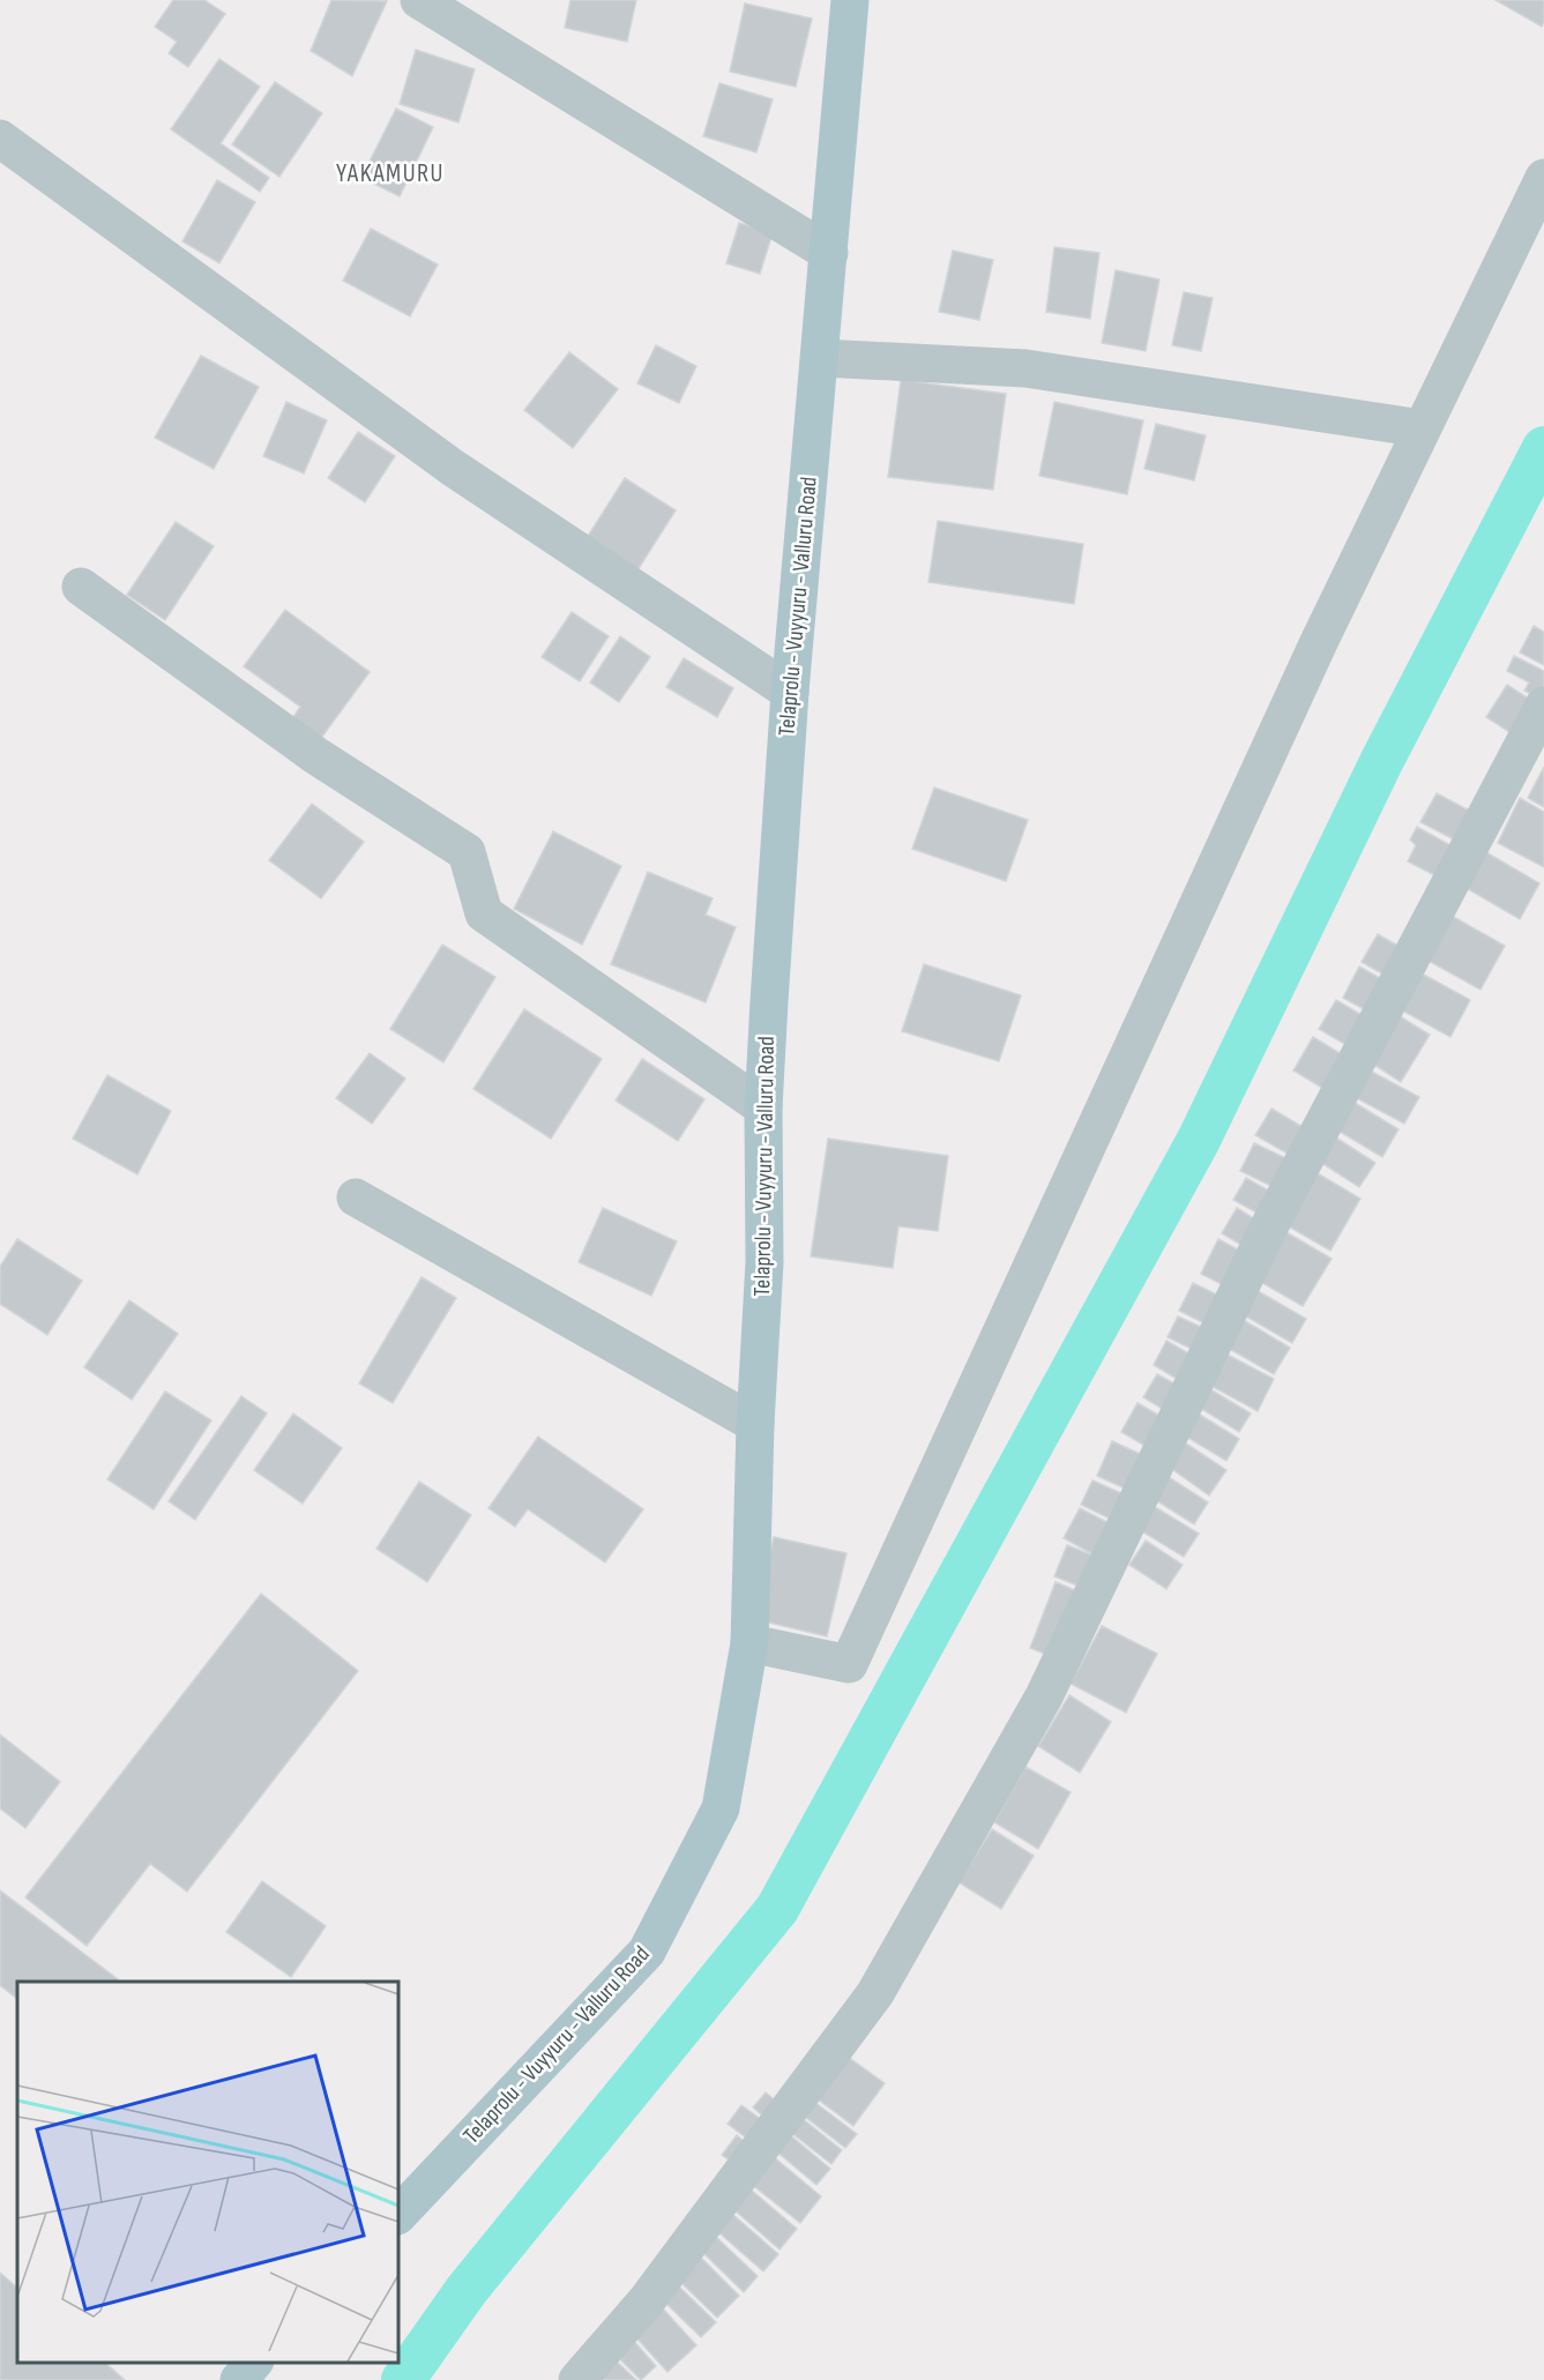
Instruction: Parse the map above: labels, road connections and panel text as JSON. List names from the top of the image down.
{
  "streets": {
    "main road": ["Telaprolu - Vuyyuru - Valluru Road"]
  },
  "districts": ["YAKAMURU"]
}
